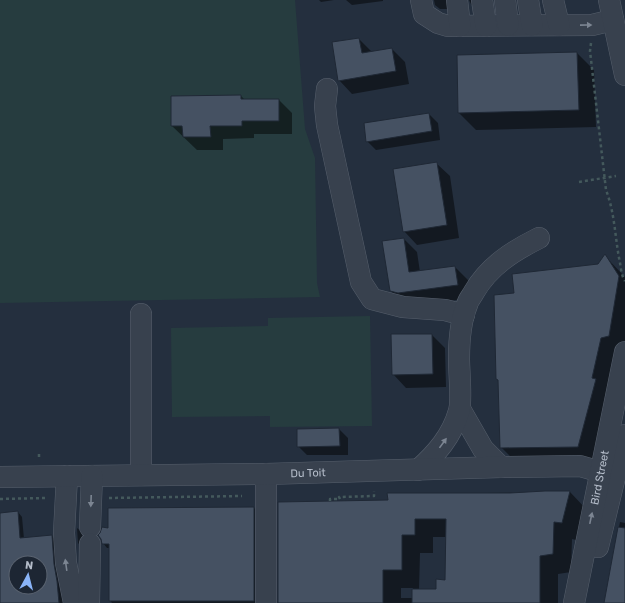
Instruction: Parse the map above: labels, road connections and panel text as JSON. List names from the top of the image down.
{
  "streets": {
    "street": ["Du Toit", "Bird Street"]
  },
  "crossings": [
    ["Du Toit", "Bird Street"]
  ],
  "north": "top"
}
